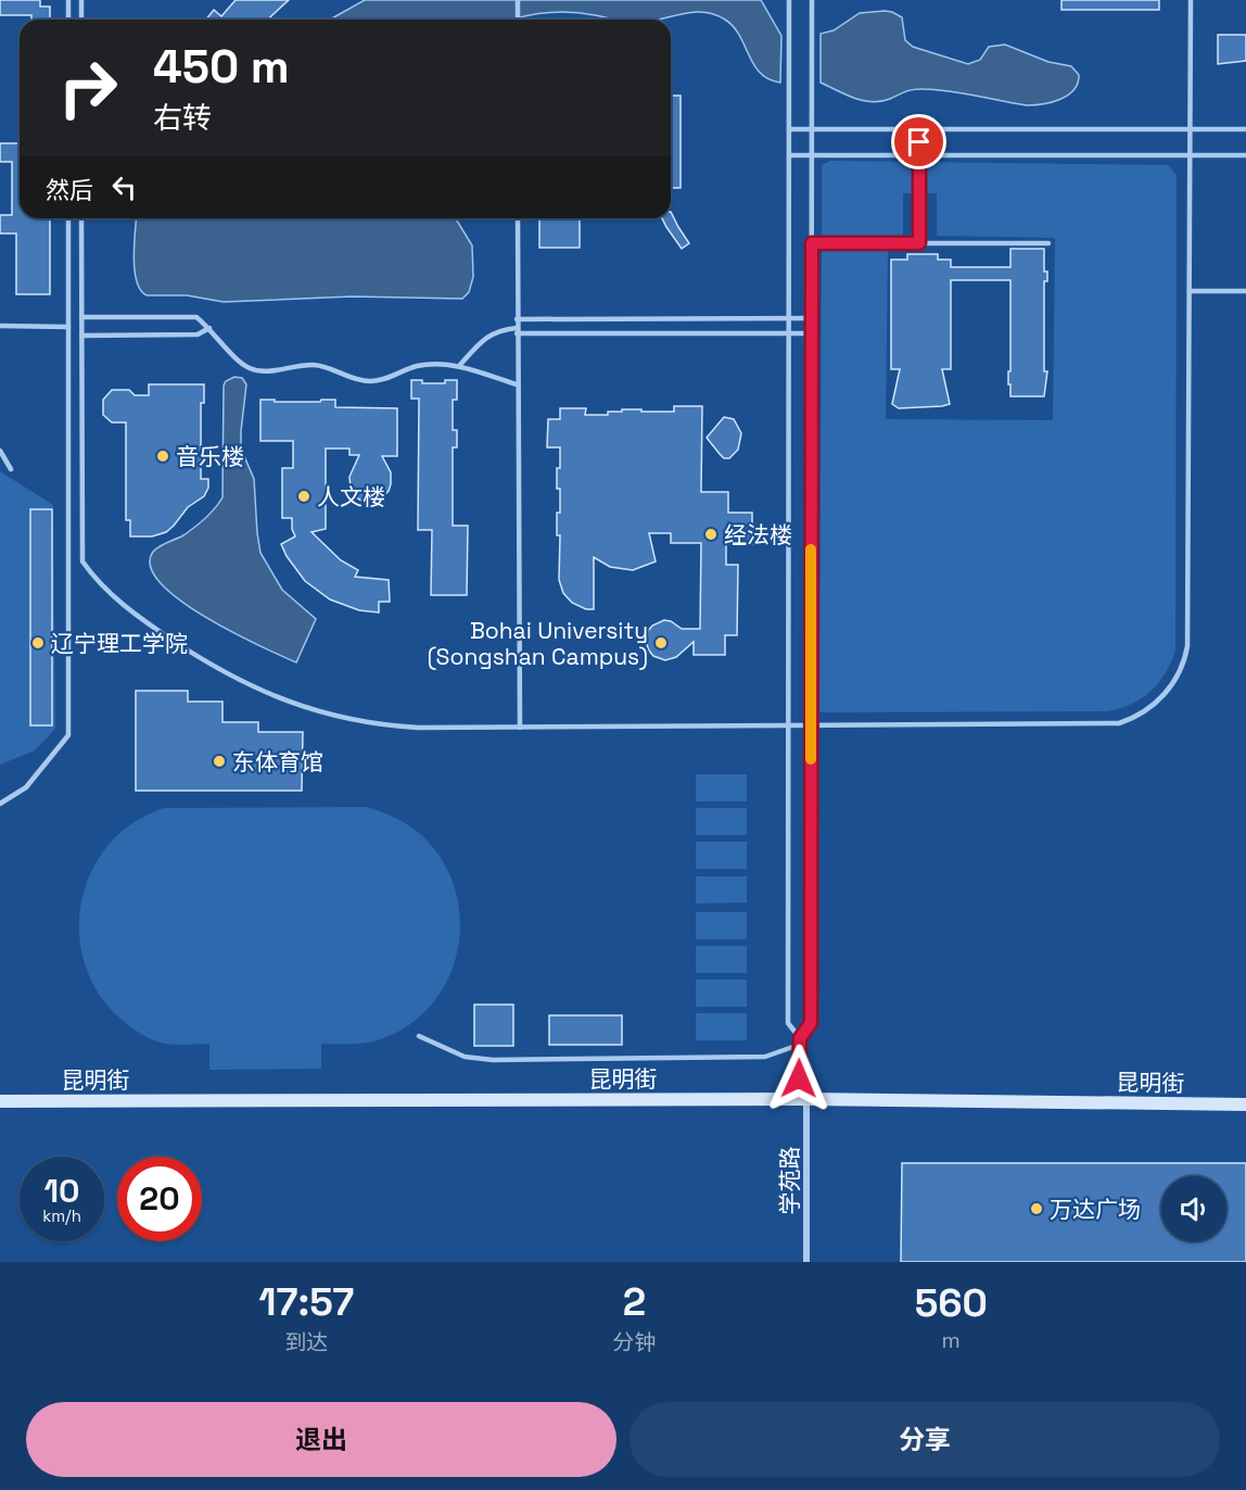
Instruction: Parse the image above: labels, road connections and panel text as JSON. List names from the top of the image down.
{
  "streets": {
    "street": ["昆明街", "学苑路"]
  },
  "crossings": [
    ["昆明街", "学苑路"]
  ],
  "places": [
    "音乐楼",
    "人文楼",
    "经法楼",
    "辽宁理工学院",
    "Bohai University (Songshan Campus)",
    "东体育馆",
    "万达广场"
  ],
  "page": {
    "turn": ["450 m", "右转"],
    "then": "然后",
    "speed": "10 km/h",
    "limit": "20",
    "eta": [
      "17:57",
      "到达",
      "2",
      "分钟",
      "560",
      "m"
    ],
    "buttons": ["退出", "分享"]
  }
}
